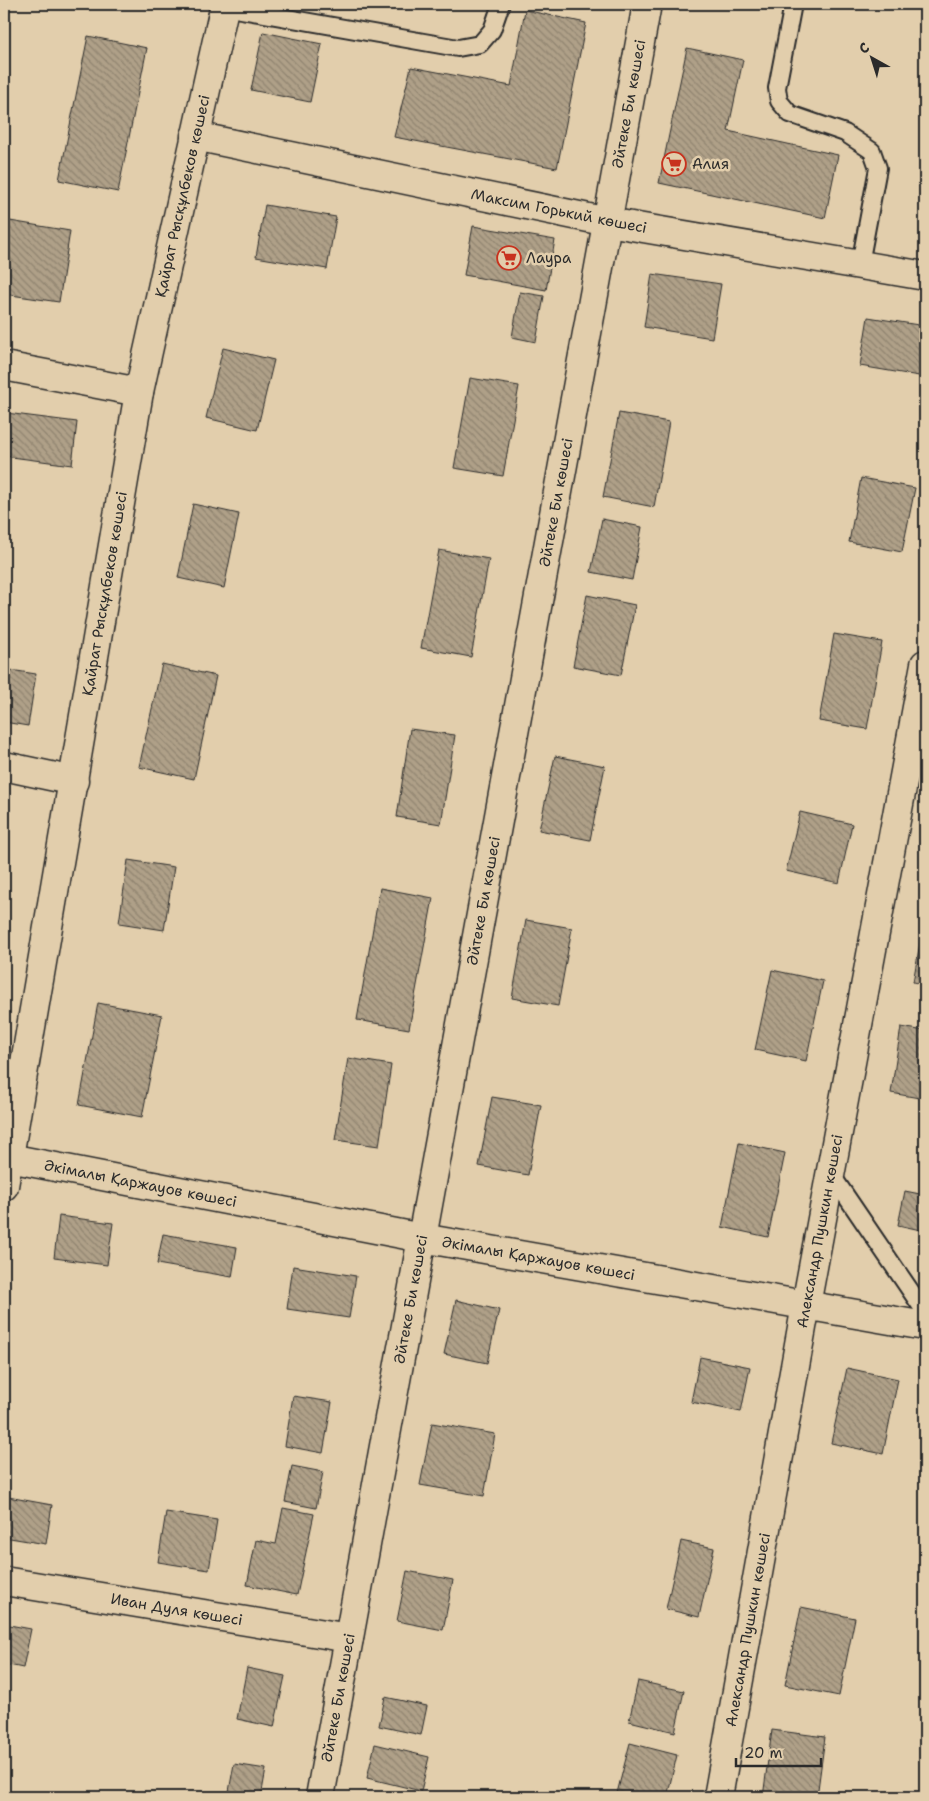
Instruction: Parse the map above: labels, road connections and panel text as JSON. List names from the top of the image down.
{
  "streets": {
    "street": [
      "Әйтеке Би көшесі",
      "Қайрат Рысқұлбеков көшесі",
      "Максим Горький көшесі",
      "Әкімалы Қаржауов көшесі",
      "Александр Пушкин көшесі",
      "Иван Дуля көшесі"
    ]
  },
  "crossings": [
    ["Әйтеке Би көшесі", "Максим Горький көшесі"],
    ["Әйтеке Би көшесі", "Әкімалы Қаржауов көшесі"],
    ["Әйтеке Би көшесі", "Иван Дуля көшесі"],
    ["Қайрат Рысқұлбеков көшесі", "Максим Горький көшесі"],
    ["Қайрат Рысқұлбеков көшесі", "Әкімалы Қаржауов көшесі"],
    ["Әкімалы Қаржауов көшесі", "Александр Пушкин көшесі"]
  ],
  "places": {
    "supermarket": ["Алия", "Лаура"]
  },
  "scale_bar": "20 m",
  "north": "top left"
}
